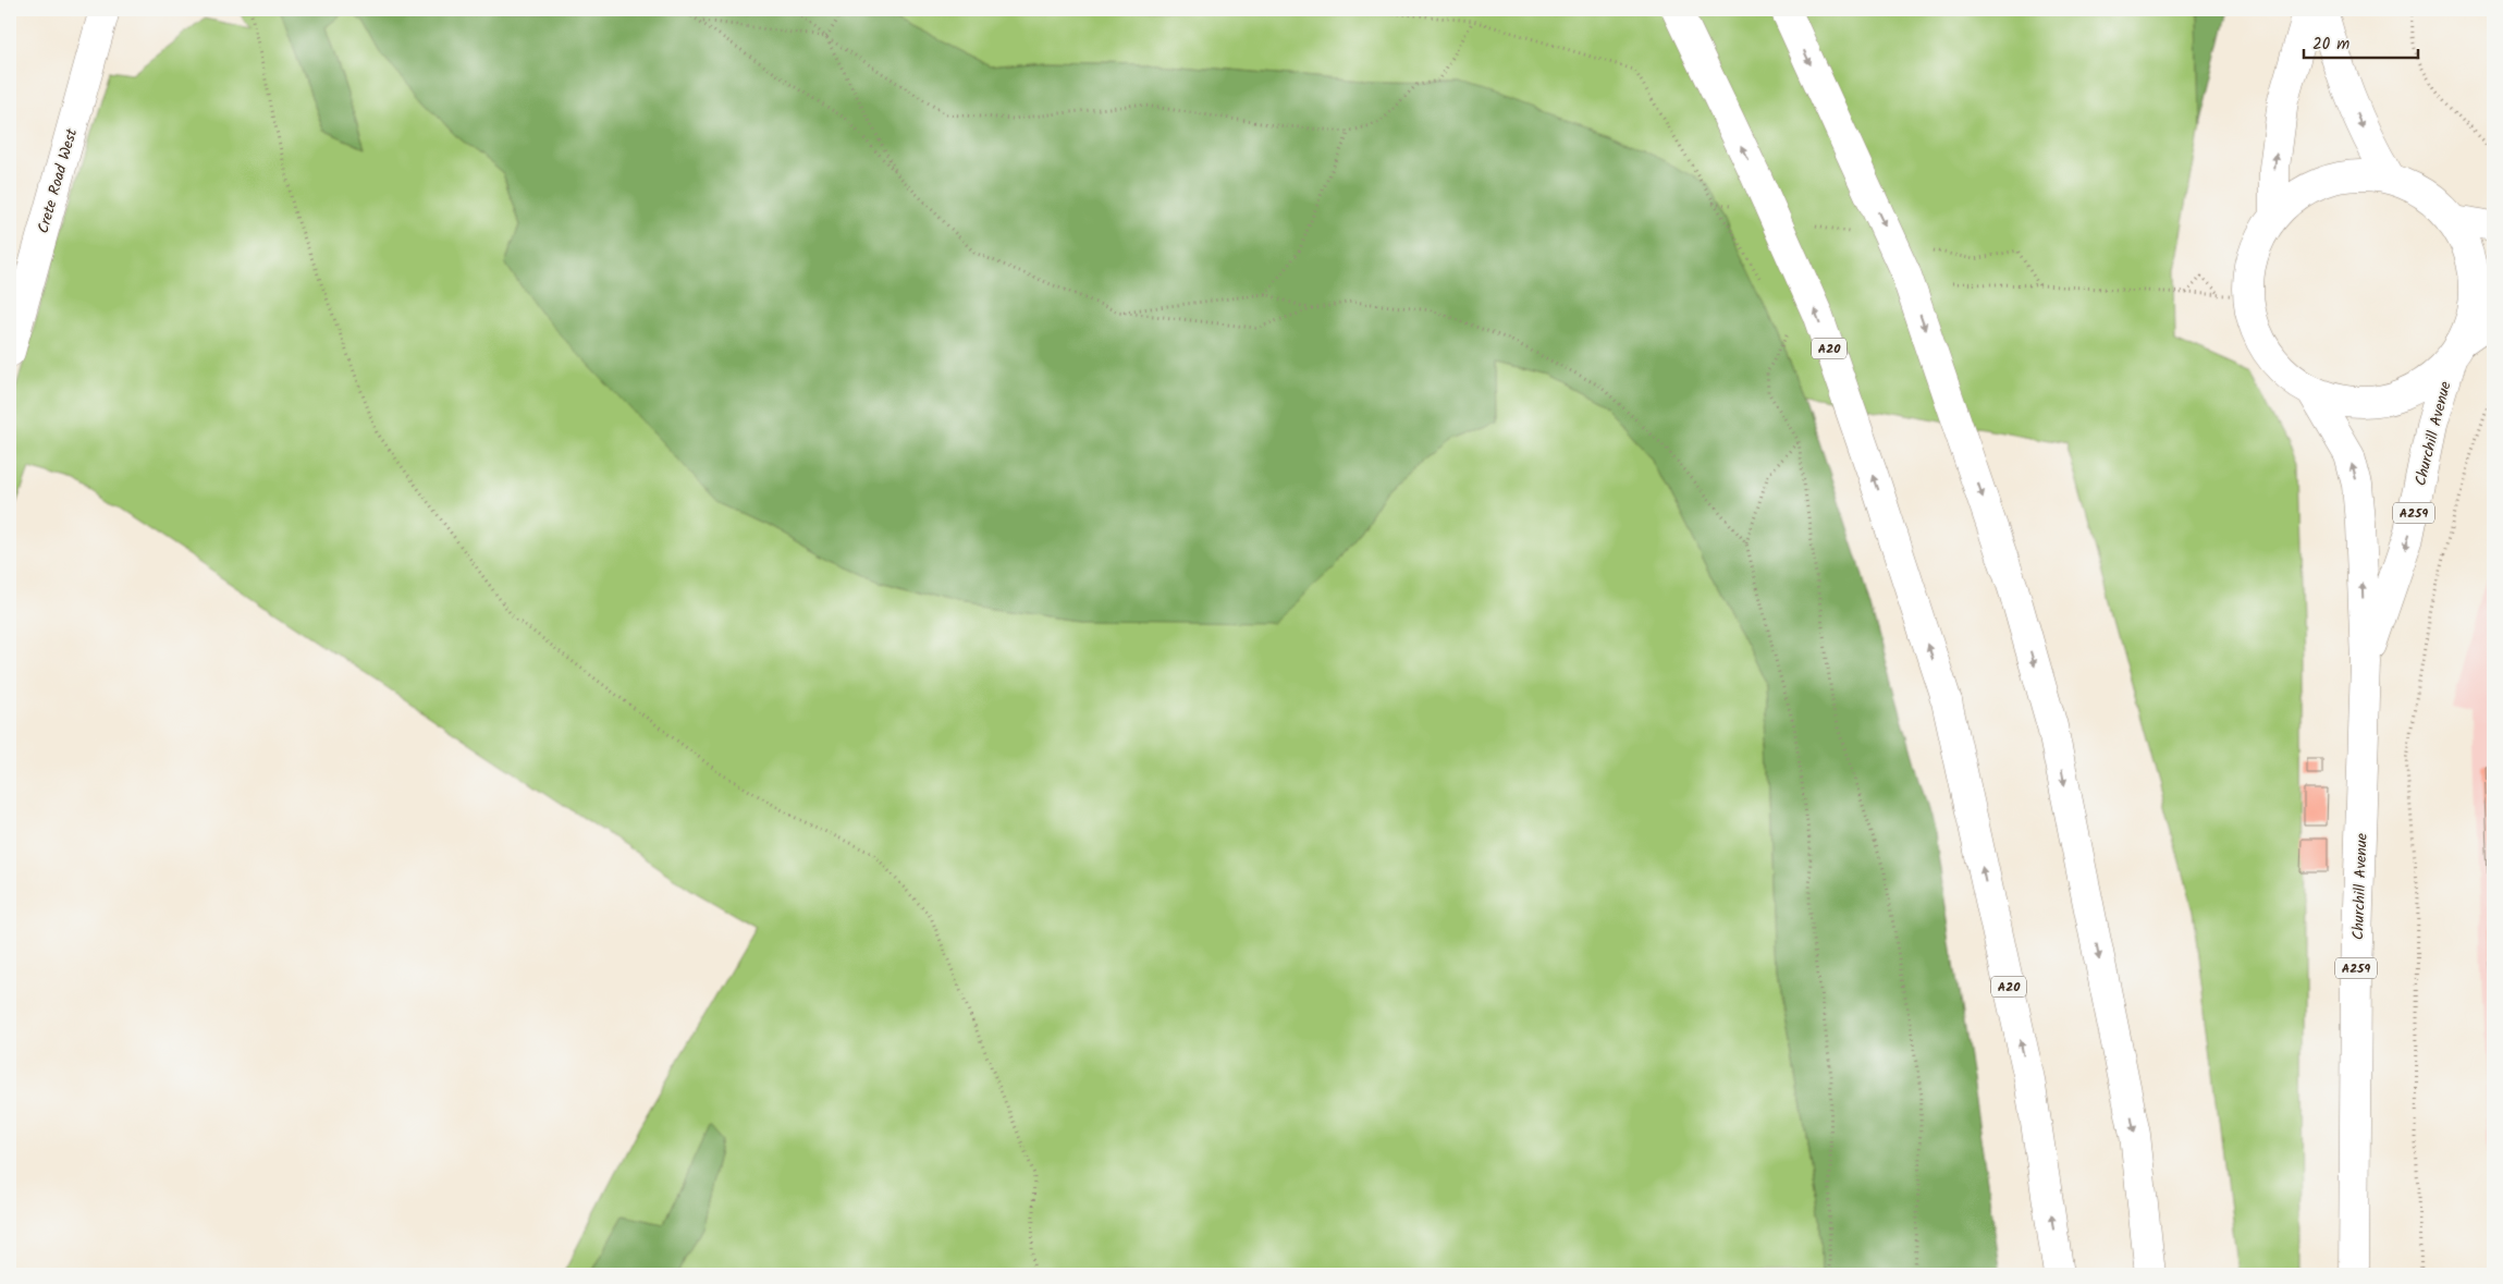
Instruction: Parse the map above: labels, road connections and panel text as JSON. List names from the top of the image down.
{
  "streets": {
    "main road": [
      "Crete Road West",
      "A20",
      "Churchill Avenue",
      "A259"
    ]
  },
  "scale_bar": "20 m"
}
